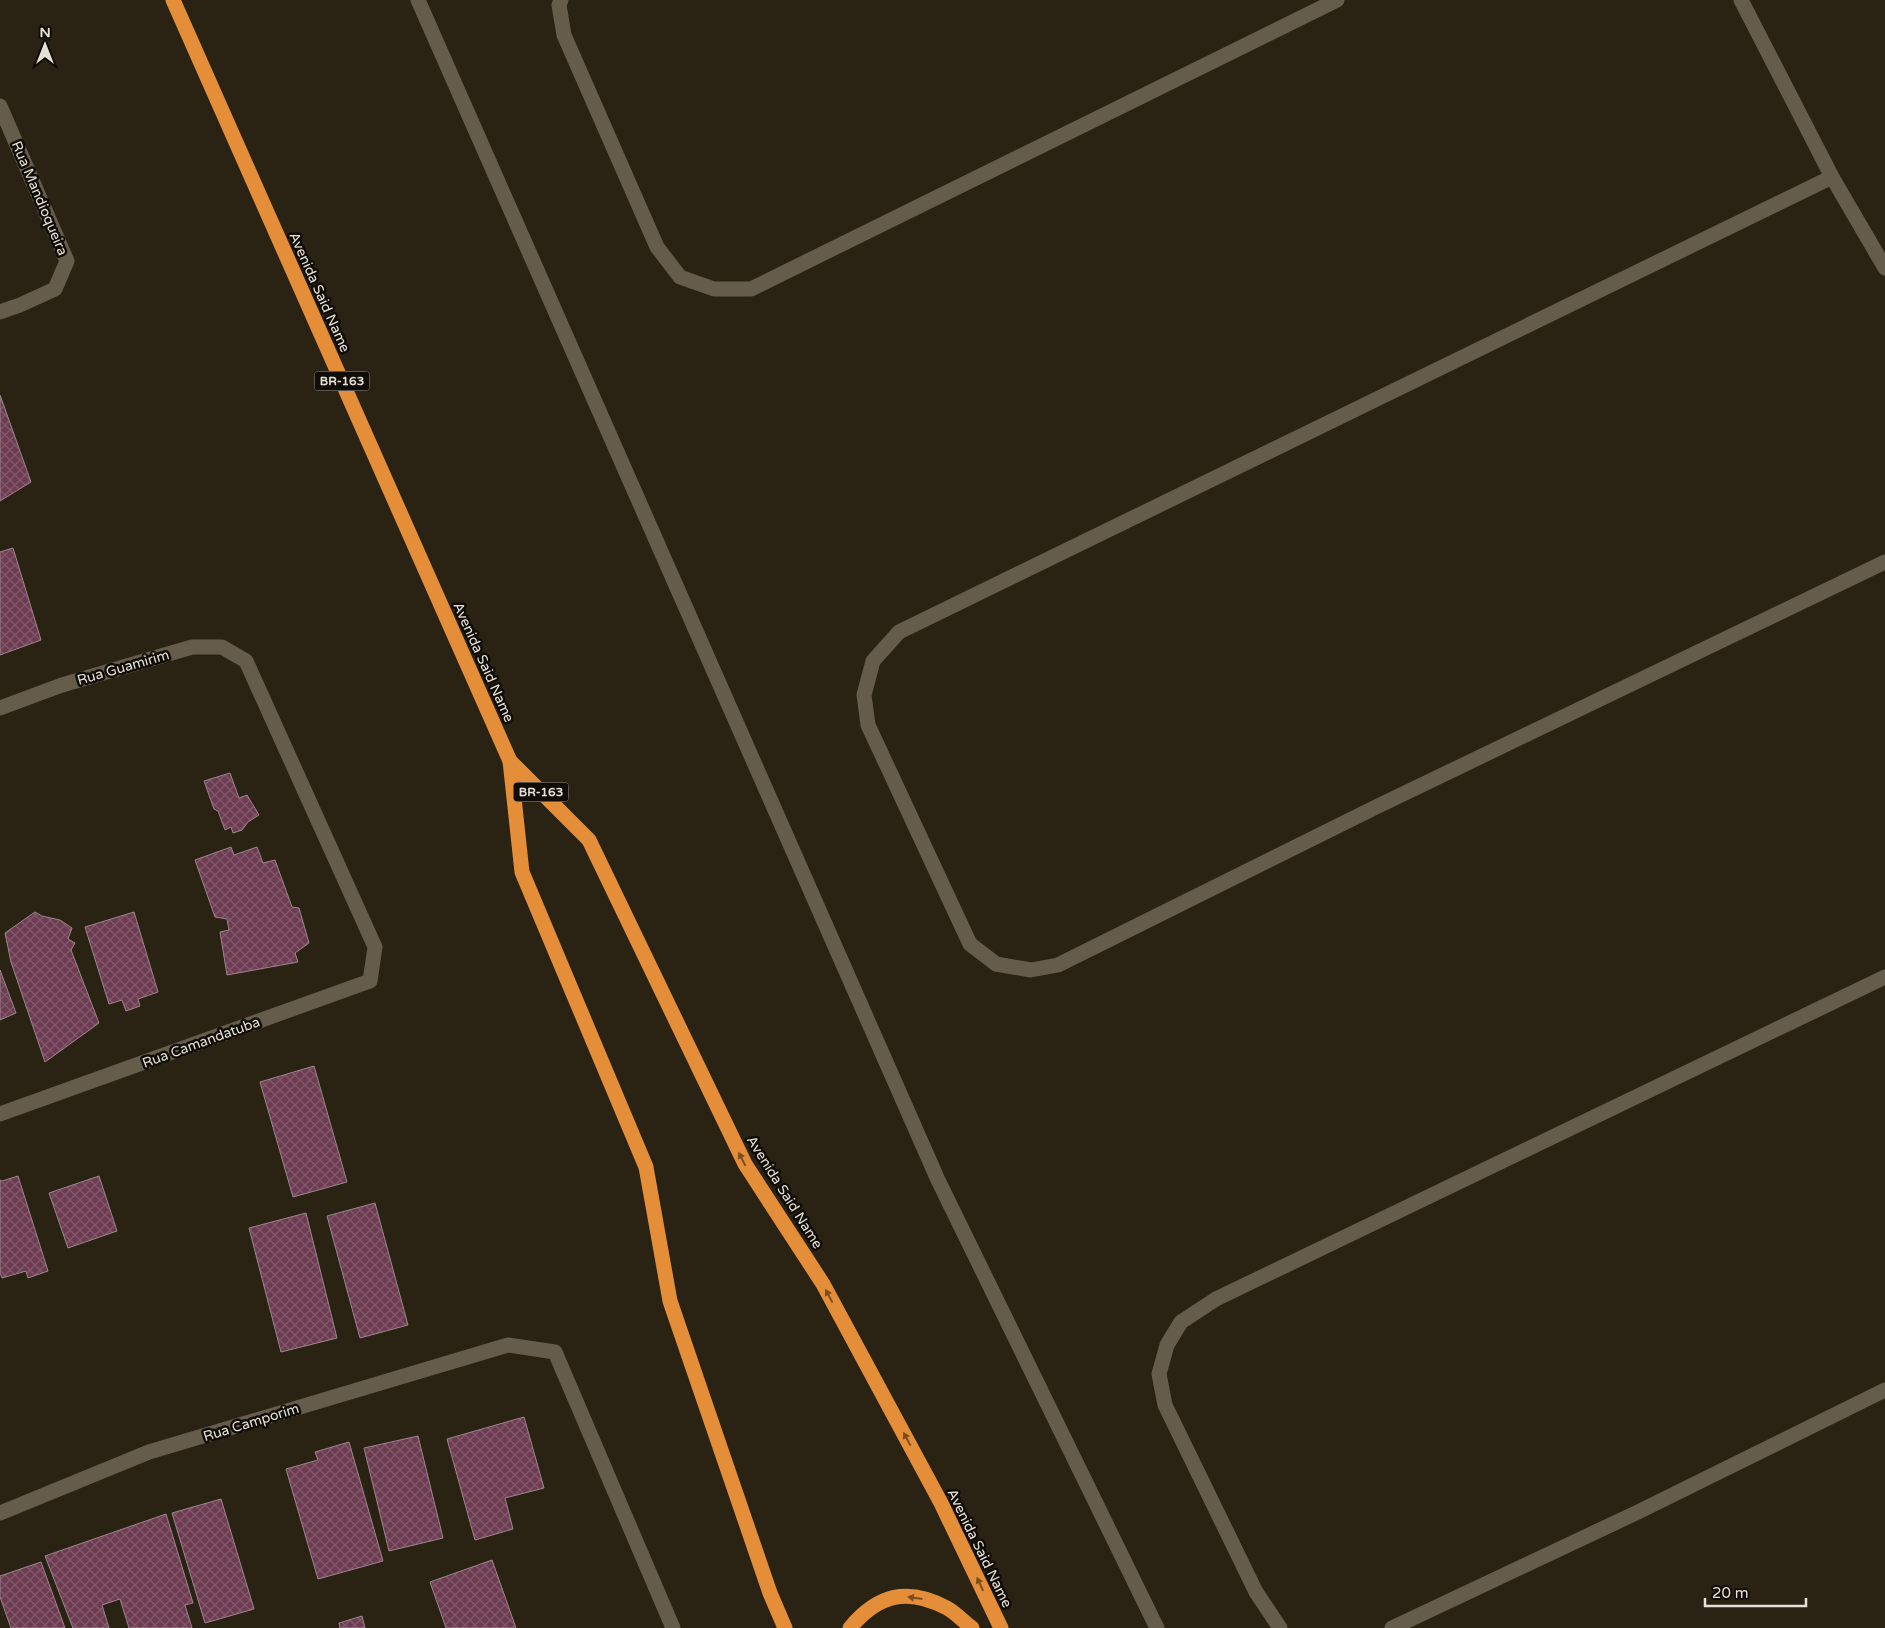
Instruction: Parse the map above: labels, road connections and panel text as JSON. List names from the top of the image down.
{
  "streets": {
    "highway": ["Avenida Said Name", "BR-163"],
    "street": [
      "Rua Mandioqueira",
      "Rua Guamirim",
      "Rua Camandatuba",
      "Rua Camporim"
    ]
  },
  "crossings": [
    ["Rua Guamirim", "Rua Camandatuba"]
  ],
  "scale_bar": "20 m",
  "north": "top"
}
